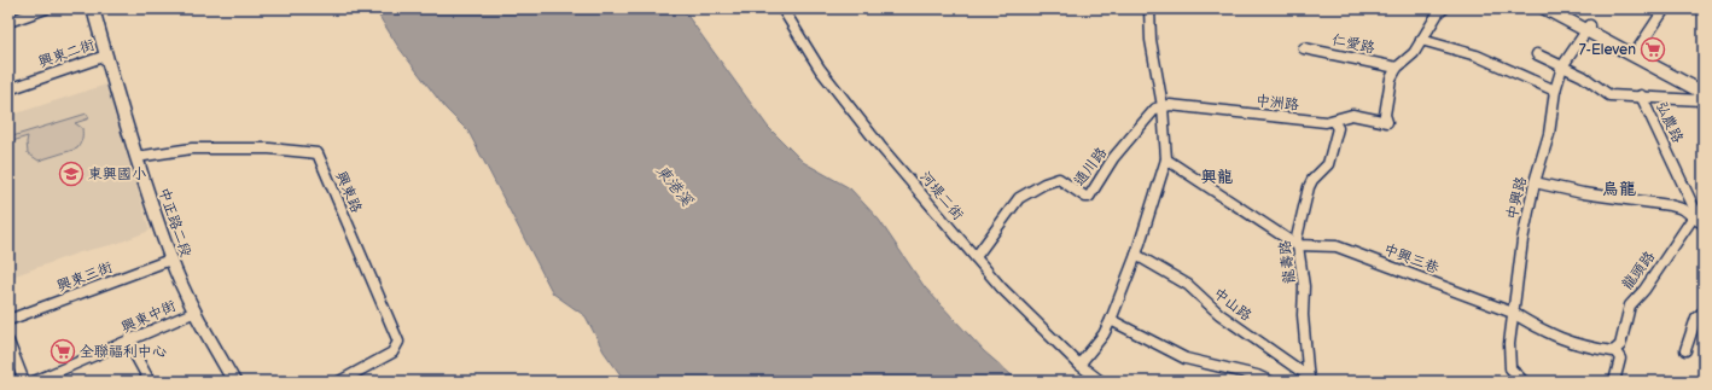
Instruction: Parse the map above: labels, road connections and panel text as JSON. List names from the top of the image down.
{
  "streets": {
    "main road": ["中正路二段"],
    "street": [
      "仁愛路",
      "興東二街",
      "中洲路",
      "弘農路",
      "通川路",
      "興東路",
      "河堤二街",
      "中興路",
      "中興三巷",
      "龍壽路",
      "龍頭路",
      "興東三街",
      "中山路",
      "興東中街"
    ]
  },
  "crossings": [
    ["仁愛路", "中洲路"],
    ["興東二街", "中正路二段"],
    ["中洲路", "通川路"],
    ["中洲路", "龍壽路"],
    ["弘農路", "中興路"],
    ["弘農路", "龍頭路"],
    ["通川路", "河堤二街"],
    ["興東路", "中正路二段"],
    ["中興路", "中興三巷"],
    ["中正路二段", "興東三街"],
    ["中正路二段", "興東中街"],
    ["中興三巷", "龍壽路"],
    ["龍壽路", "中山路"]
  ],
  "districts": ["興龍", "烏龍"],
  "water": ["東港溪"],
  "places": {
    "supermarket": ["7-Eleven", "全聯福利中心"],
    "school or university": ["東興國小"]
  }
}
